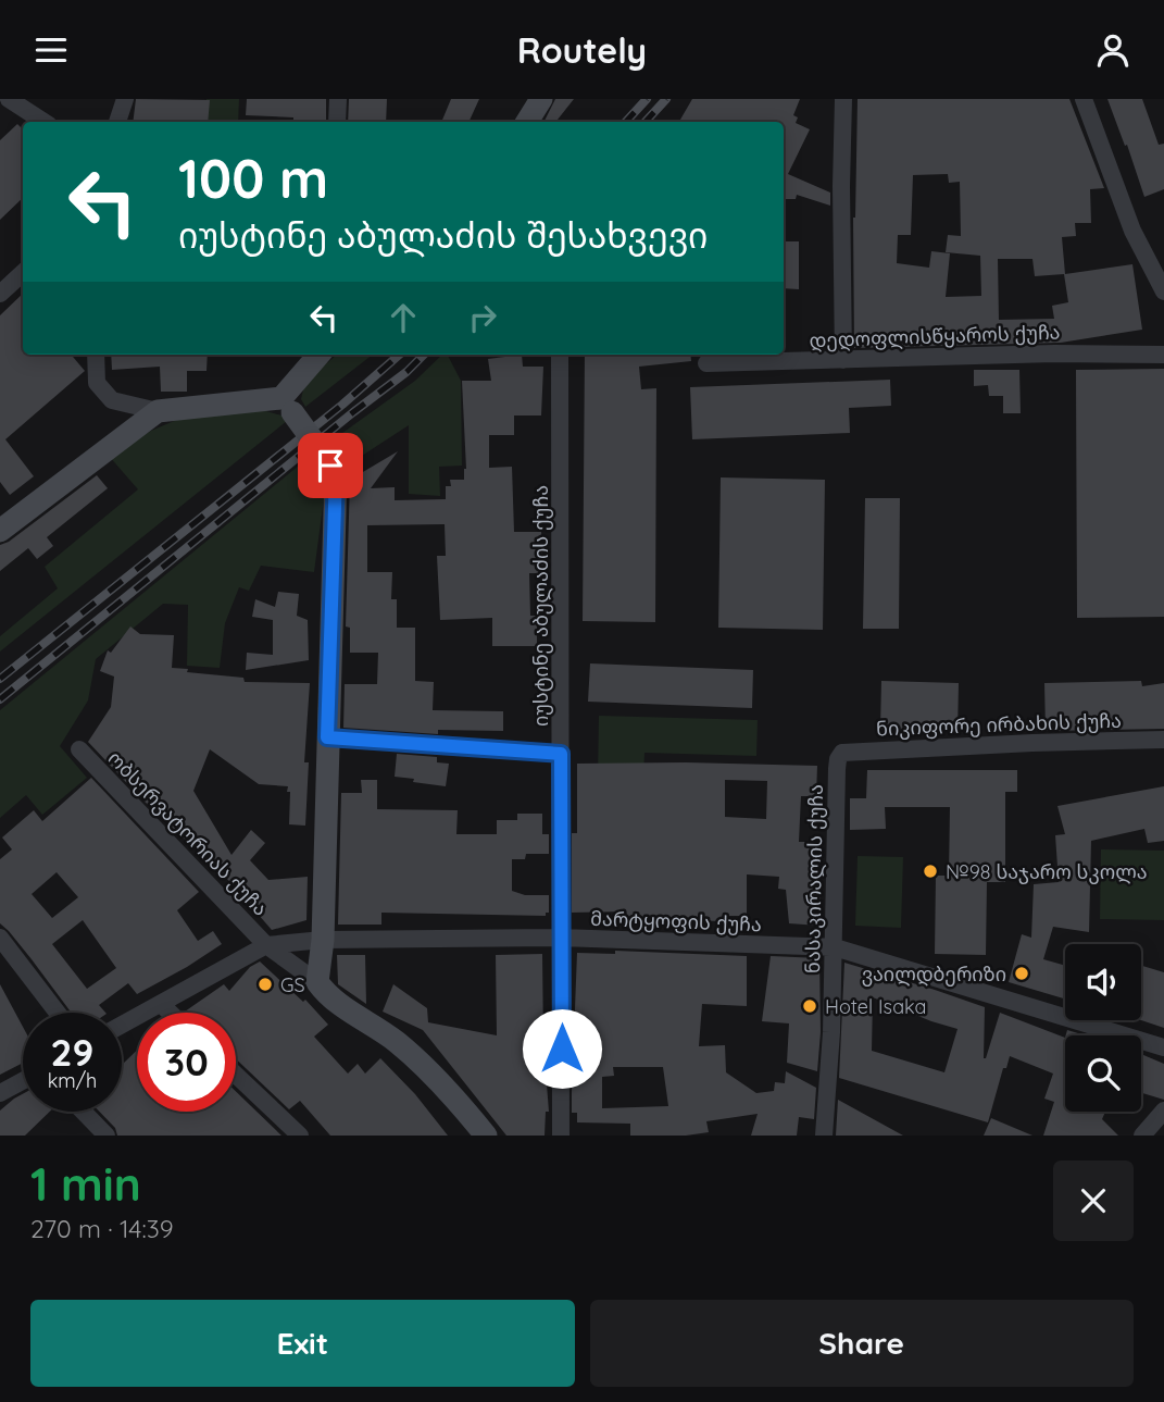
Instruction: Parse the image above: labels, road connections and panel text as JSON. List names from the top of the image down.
{
  "streets": {
    "street": [
      "დედოფლისწყაროს ქუჩა",
      "იუსტინე აბულაძის ქუჩა",
      "ნიკიფორე ირბახის ქუჩა",
      "ობსერვატორიას ქუჩა",
      "ნასაკირალის ქუჩა",
      "მარტყოფის ქუჩა"
    ]
  },
  "crossings": [
    ["იუსტინე აბულაძის ქუჩა", "მარტყოფის ქუჩა"],
    ["ნიკიფორე ირბახის ქუჩა", "ნასაკირალის ქუჩა"],
    ["ობსერვატორიას ქუჩა", "მარტყოფის ქუჩა"],
    ["ნასაკირალის ქუჩა", "მარტყოფის ქუჩა"]
  ],
  "places": [
    "№98 საჯარო სკოლა",
    "ვაილდბერიზი",
    "GS",
    "Hotel Isaka"
  ],
  "page": {
    "header": "Routely",
    "turn": ["100 m", "იუსტინე აბულაძის შესახვევი"],
    "speed": "29 km/h",
    "limit": "30",
    "heading": ["1 min", "270 m · 14:39"],
    "buttons": ["Exit", "Share"]
  }
}
